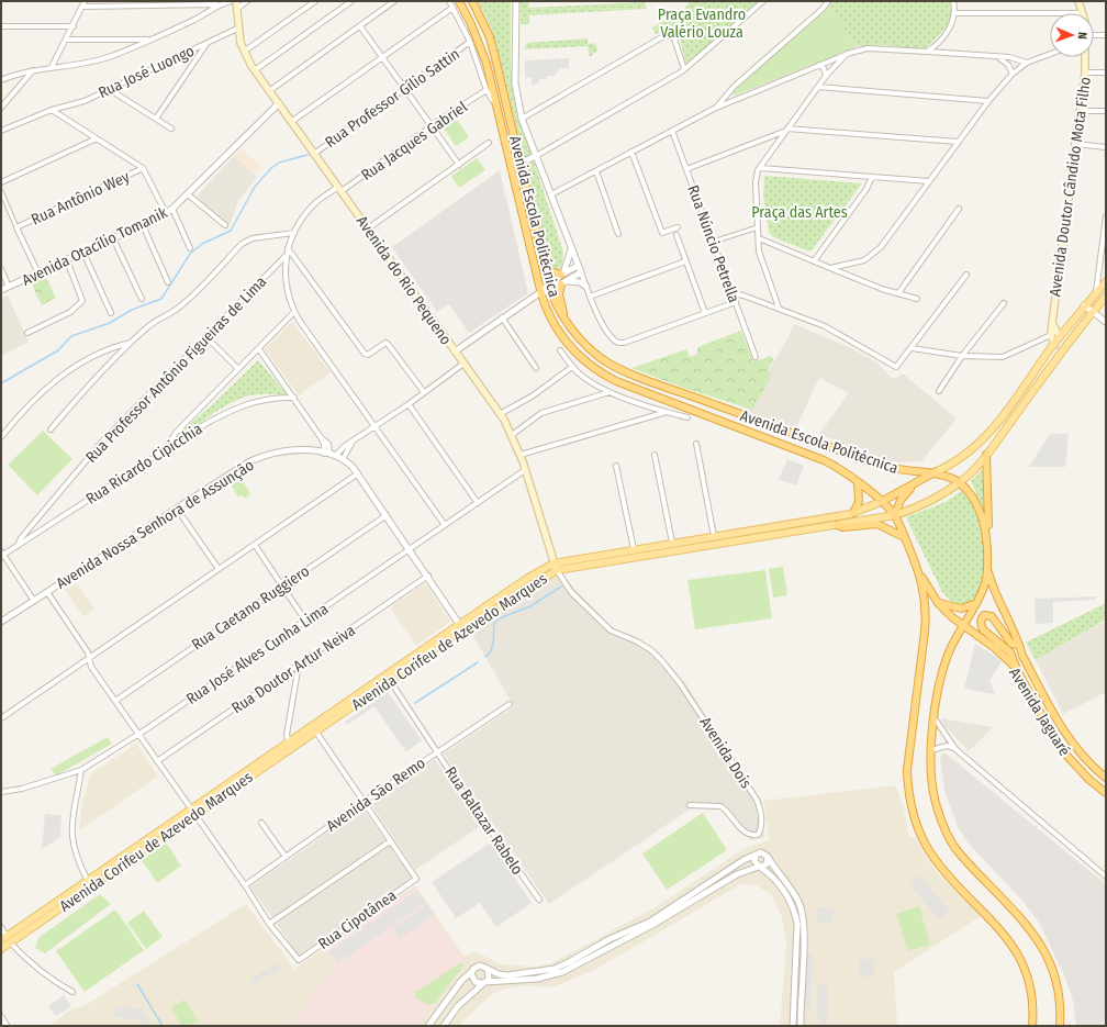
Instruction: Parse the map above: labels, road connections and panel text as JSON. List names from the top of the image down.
{
  "streets": {
    "highway": ["Avenida Escola Politécnica", "Avenida Corifeu de Azevedo Marques", "Avenida Jaguaré"],
    "main road": ["Avenida Doutor Cândido Mota Filho", "Avenida do Rio Pequeno"],
    "street": [
      "Rua José Luongo",
      "Rua Professor Gílio Sattin",
      "Rua Jacques Gabriel",
      "Rua Antônio Wey",
      "Rua Núncio Petrella",
      "Avenida Otacílio Tomanik",
      "Rua Professor Antônio Figueiras de Lima",
      "Rua Ricardo Cipicchia",
      "Avenida Nossa Senhora de Assunção",
      "Rua Caetano Ruggiero",
      "Rua José Alves Cunha Lima",
      "Rua Doutor Artur Neiva",
      "Avenida Dois",
      "Avenida São Remo",
      "Rua Baltazar Rabelo",
      "Rua Cipotânea"
    ]
  },
  "crossings": [
    ["Rua José Luongo", "Avenida do Rio Pequeno"],
    ["Rua Professor Gílio Sattin", "Avenida Escola Politécnica"],
    ["Rua Professor Gílio Sattin", "Avenida do Rio Pequeno"],
    ["Rua Jacques Gabriel", "Avenida Escola Politécnica"],
    ["Rua Jacques Gabriel", "Avenida do Rio Pequeno"],
    ["Rua Jacques Gabriel", "Rua Professor Antônio Figueiras de Lima"],
    ["Avenida Doutor Cândido Mota Filho", "Avenida Corifeu de Azevedo Marques"],
    ["Avenida Escola Politécnica", "Avenida Corifeu de Azevedo Marques"],
    ["Avenida Escola Politécnica", "Avenida Jaguaré"],
    ["Avenida Otacílio Tomanik", "Avenida do Rio Pequeno"],
    ["Avenida do Rio Pequeno", "Avenida Corifeu de Azevedo Marques"],
    ["Avenida do Rio Pequeno", "Rua José Alves Cunha Lima"],
    ["Avenida do Rio Pequeno", "Avenida Dois"],
    ["Rua Professor Antônio Figueiras de Lima", "Rua Ricardo Cipicchia"],
    ["Avenida Nossa Senhora de Assunção", "Rua Caetano Ruggiero"],
    ["Avenida Nossa Senhora de Assunção", "Avenida Corifeu de Azevedo Marques"],
    ["Avenida Nossa Senhora de Assunção", "Rua José Alves Cunha Lima"],
    ["Avenida Nossa Senhora de Assunção", "Rua Doutor Artur Neiva"],
    ["Avenida Corifeu de Azevedo Marques", "Avenida Dois"],
    ["Avenida Corifeu de Azevedo Marques", "Rua Baltazar Rabelo"],
    ["Avenida São Remo", "Rua Baltazar Rabelo"]
  ],
  "parks": ["Praça Evandro Valério Louza", "Praça das Artes"],
  "north": "right"
}
